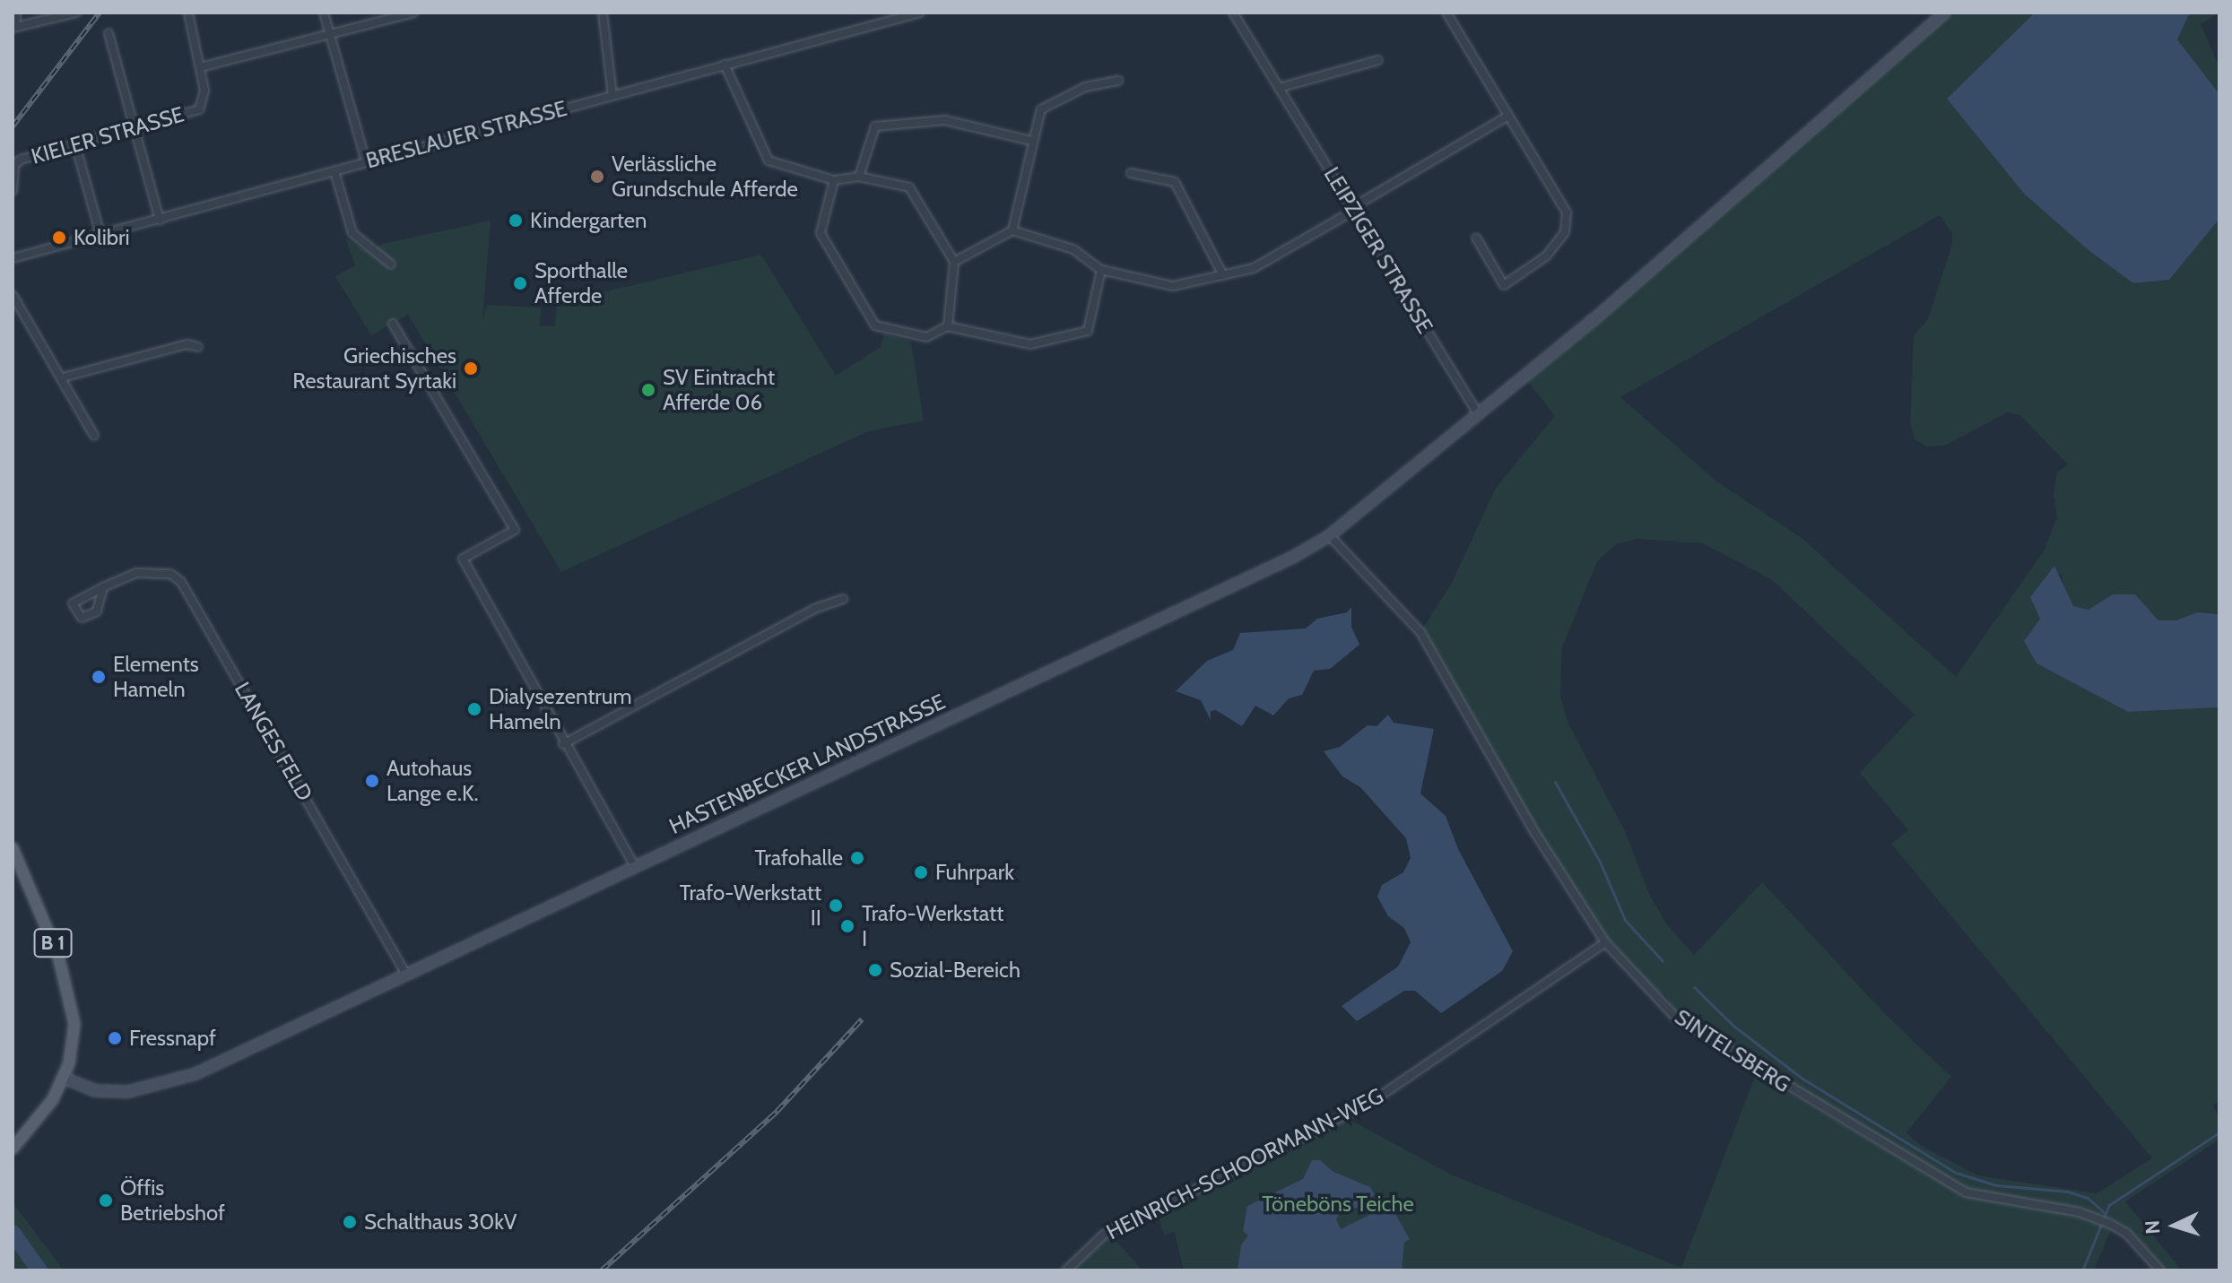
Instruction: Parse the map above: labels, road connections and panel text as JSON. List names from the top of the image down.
{
  "streets": {
    "main road": ["HASTENBECKER LANDSTRASSE", "B 1"],
    "street": [
      "BRESLAUER STRASSE",
      "KIELER STRASSE",
      "LEIPZIGER STRASSE",
      "LANGES FELD",
      "SINTELSBERG",
      "HEINRICH-SCHOORMANN-WEG"
    ]
  },
  "crossings": [
    ["LEIPZIGER STRASSE", "HASTENBECKER LANDSTRASSE"],
    ["LANGES FELD", "HASTENBECKER LANDSTRASSE"],
    ["HASTENBECKER LANDSTRASSE", "B 1"],
    ["HASTENBECKER LANDSTRASSE", "SINTELSBERG"],
    ["SINTELSBERG", "HEINRICH-SCHOORMANN-WEG"]
  ],
  "parks": ["Töneböns Teiche"],
  "places": [
    "Verlässliche Grundschule Afferde",
    "Kindergarten",
    "Kolibri",
    "Sporthalle Afferde",
    "Griechisches Restaurant Syrtaki",
    "SV Eintracht Afferde 06",
    "Elements Hameln",
    "Dialysezentrum Hameln",
    "Autohaus Lange e.K.",
    "Trafohalle",
    "Fuhrpark",
    "Trafo-Werkstatt II",
    "Trafo-Werkstatt I",
    "Sozial-Bereich",
    "Fressnapf",
    "Öffis Betriebshof",
    "Schalthaus 30kV"
  ],
  "north": "left"
}
